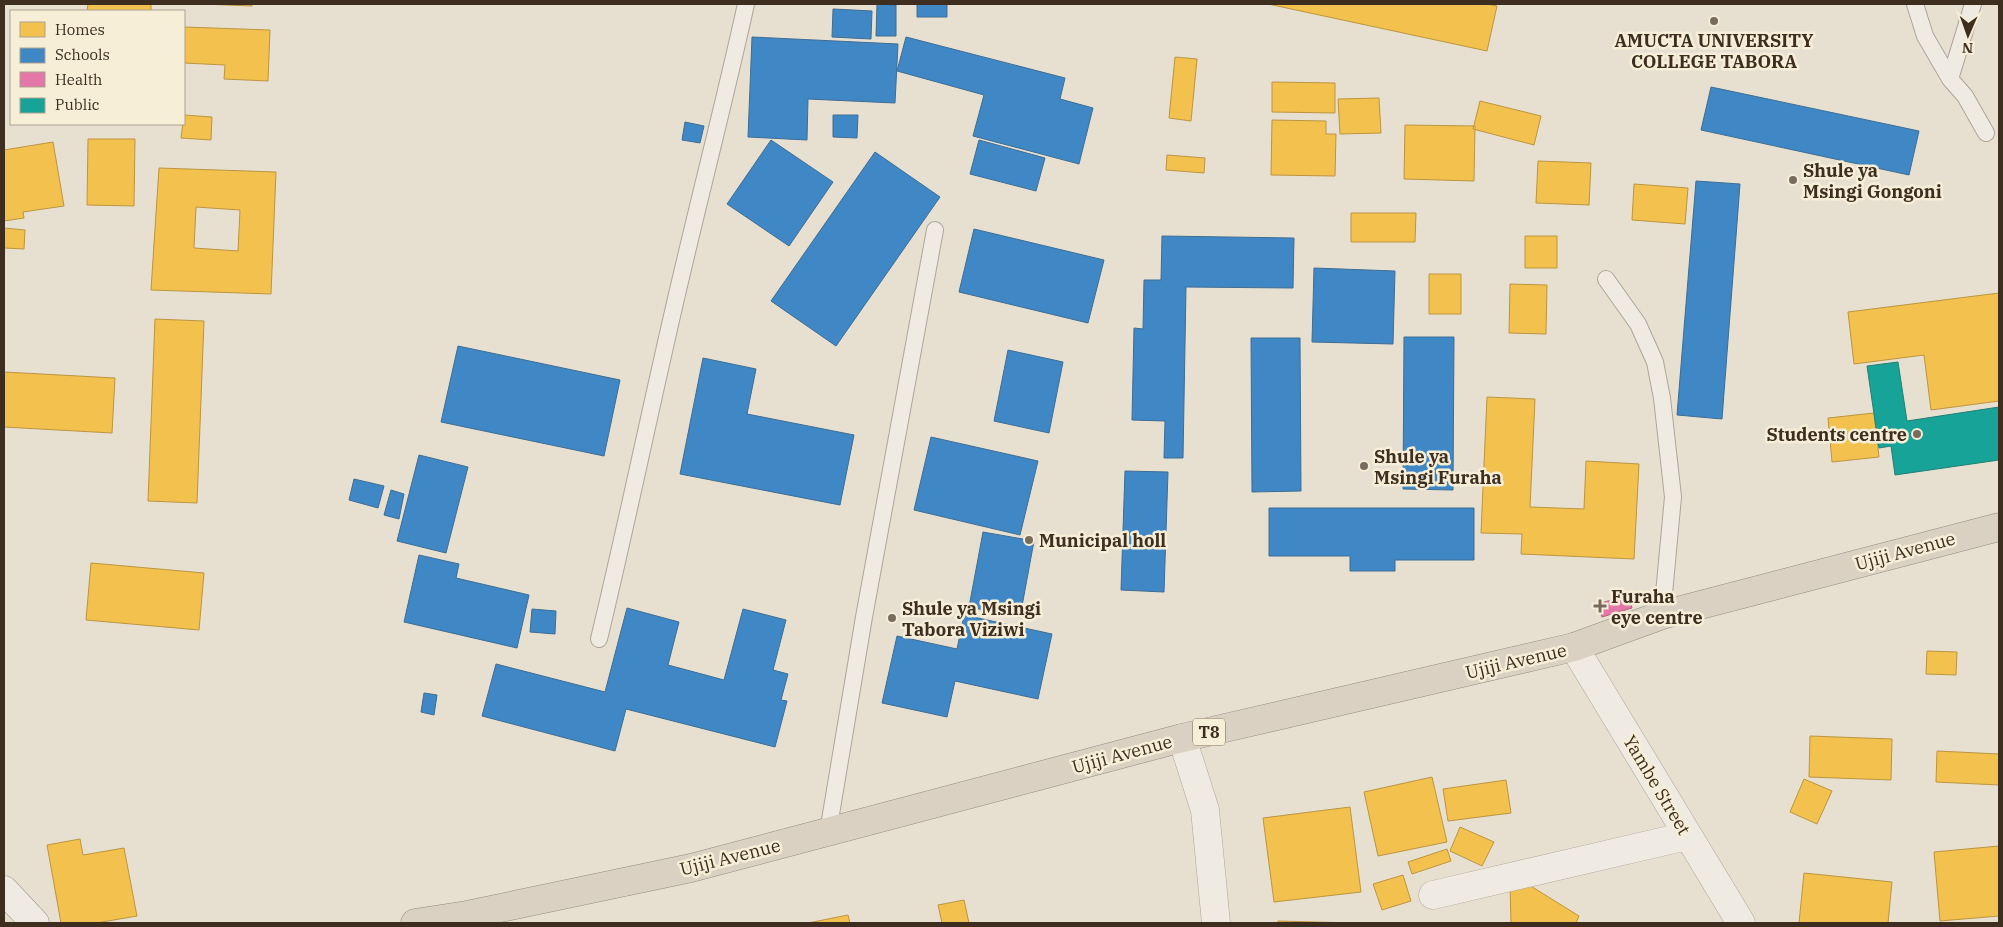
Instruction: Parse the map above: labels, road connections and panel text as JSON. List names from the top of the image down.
{
  "streets": {
    "highway": ["Ujiji Avenue", "T8"],
    "street": ["Yambe Street"]
  },
  "crossings": [
    ["Ujiji Avenue", "Yambe Street"]
  ],
  "places": {
    "other": [
      "AMUCTA UNIVERSITY COLLEGE TABORA",
      "Shule ya Msingi Gongoni",
      "Students centre",
      "Shule ya Msingi Furaha",
      "Municipal holl",
      "Shule ya Msingi Tabora Viziwi"
    ],
    "health": ["Furaha eye centre"]
  },
  "legend": [
    "Homes",
    "Schools",
    "Health",
    "Public"
  ],
  "north": "bottom"
}
